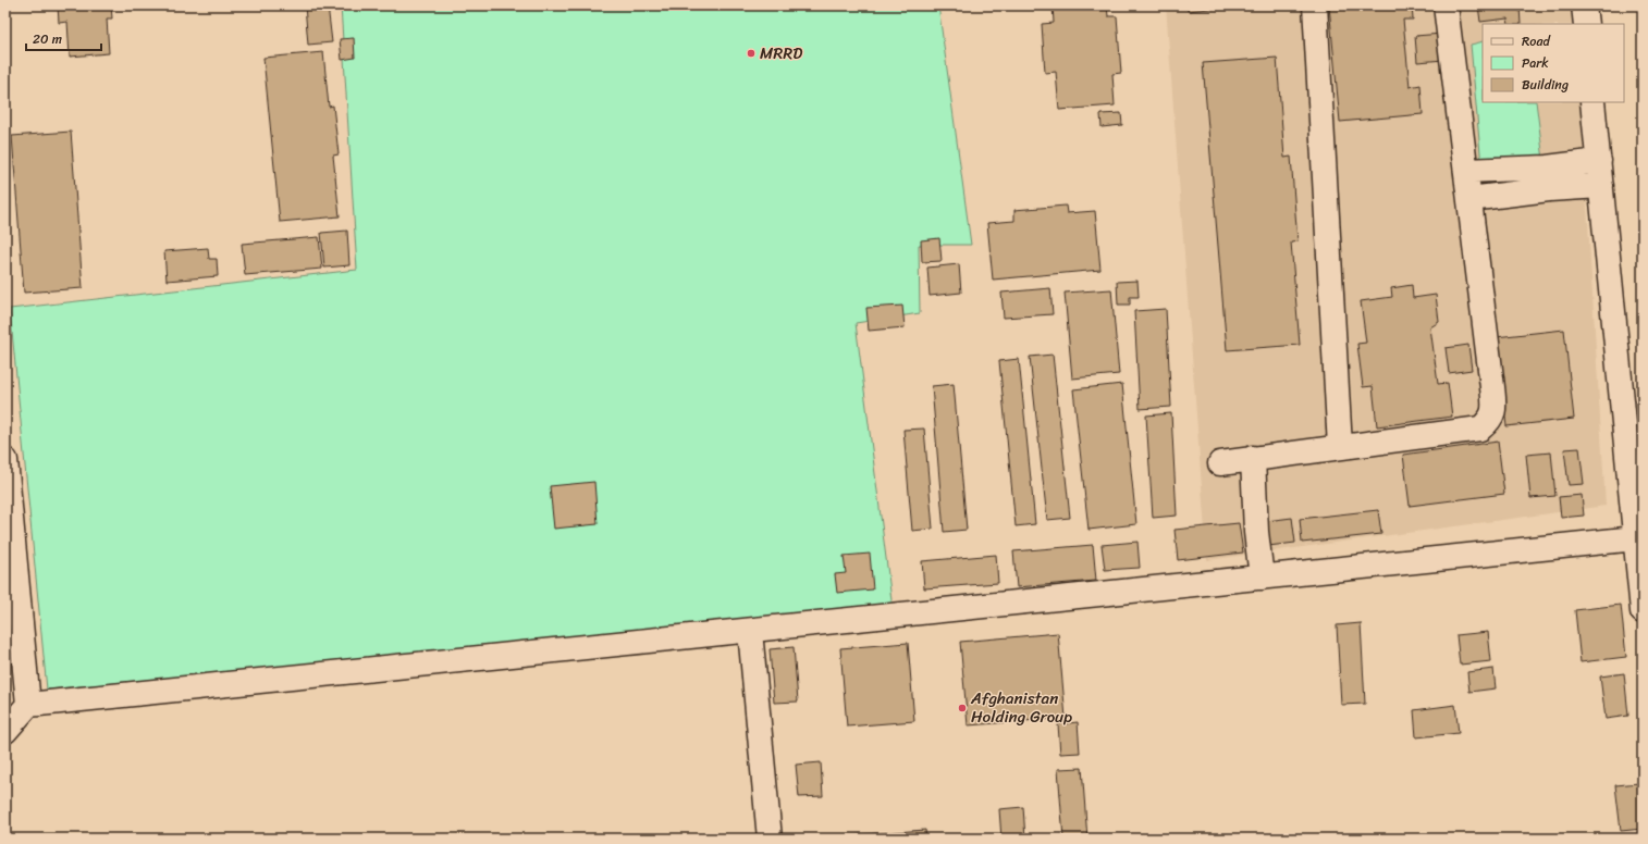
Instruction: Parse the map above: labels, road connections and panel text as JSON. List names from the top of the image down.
{
  "places": ["MRRD", "Afghanistan Holding Group"],
  "legend": ["Road", "Park", "Building"],
  "scale_bar": "20 m"
}
